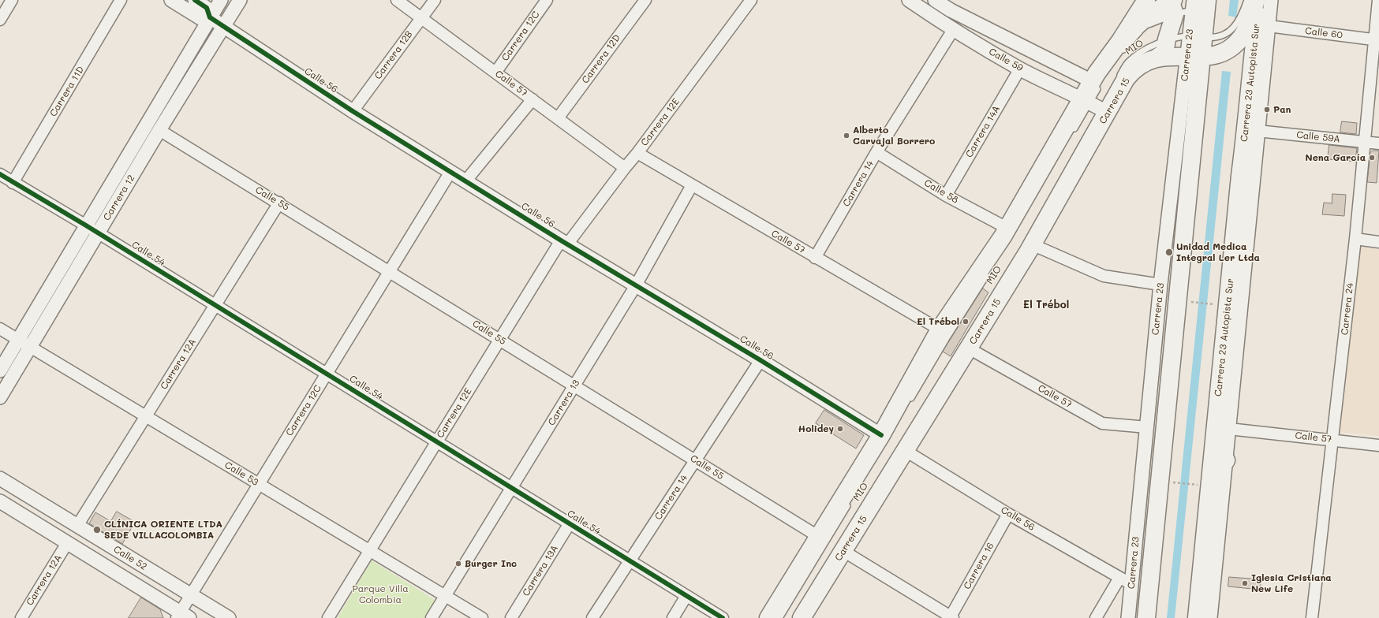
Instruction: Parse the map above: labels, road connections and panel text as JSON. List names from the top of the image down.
{
  "streets": {
    "main road": ["Carrera 23 Autopista Sur", "Carrera 15"],
    "street": [
      "Calle 60",
      "Carrera 12C",
      "Carrera 12B",
      "Carrera 23",
      "Carrera 12D",
      "Calle 59",
      "Calle 56",
      "Calle 57",
      "Carrera 11D",
      "Carrera 12E",
      "Carrera 14A",
      "Calle 59A",
      "Carrera 14",
      "Calle 58",
      "Carrera 12",
      "Calle 55",
      "Calle 54",
      "Carrera 24",
      "Carrera 12A",
      "Carrera 13",
      "Calle 53",
      "Calle 52",
      "Carrera 16",
      "Carrera 13A"
    ],
    "lane": ["MIO"]
  },
  "crossings": [
    ["Calle 60", "Carrera 24"],
    ["Carrera 12C", "Calle 56"],
    ["Carrera 12C", "Calle 57"],
    ["Carrera 12C", "Calle 55"],
    ["Carrera 12C", "Calle 54"],
    ["Carrera 12C", "Calle 53"],
    ["Carrera 12C", "Calle 52"],
    ["Carrera 12B", "Calle 56"],
    ["Carrera 12B", "Calle 57"],
    ["Carrera 23", "Calle 56"],
    ["Carrera 23", "Calle 57"],
    ["Carrera 23", "Carrera 15"],
    ["Carrera 12D", "Calle 57"],
    ["Calle 59", "Carrera 15"],
    ["Calle 59", "Carrera 14A"],
    ["Calle 59", "Carrera 14"],
    ["Calle 56", "Carrera 15"],
    ["Calle 56", "Carrera 12E"],
    ["Calle 56", "Carrera 14"],
    ["Calle 56", "Carrera 12"],
    ["Calle 56", "Carrera 13"],
    ["Calle 56", "Carrera 16"],
    ["Carrera 23 Autopista Sur", "Calle 59A"],
    ["Calle 57", "Carrera 15"],
    ["Calle 57", "Carrera 12E"],
    ["Calle 57", "Carrera 14"],
    ["Calle 57", "Carrera 24"],
    ["Calle 57", "Carrera 13"],
    ["Carrera 11D", "Calle 54"],
    ["Carrera 12E", "Calle 55"],
    ["Carrera 12E", "Calle 54"],
    ["Carrera 12E", "Calle 53"],
    ["Carrera 14A", "Calle 58"],
    ["Calle 59A", "Carrera 24"],
    ["Carrera 14", "Calle 58"],
    ["Carrera 14", "Calle 55"],
    ["Carrera 14", "Calle 54"],
    ["Carrera 12", "Calle 55"],
    ["Carrera 12", "Calle 54"],
    ["Carrera 12", "Calle 53"],
    ["Calle 55", "Carrera 12A"],
    ["Calle 55", "Carrera 13"],
    ["Calle 54", "Carrera 12A"],
    ["Calle 54", "Carrera 13"],
    ["Calle 54", "Carrera 13A"],
    ["Carrera 12A", "Calle 53"],
    ["Carrera 12A", "Calle 52"],
    ["Carrera 13", "Calle 53"]
  ],
  "districts": ["El Trébol"],
  "parks": ["Parque Villa Colombia"],
  "places": [
    "Pan",
    "Alberto Carvajal Borrero",
    "Nena García",
    "Unidad Medica Integral Ler Ltda",
    "El Trébol",
    "Holidey",
    "CLÍNICA ORIENTE LTDA SEDE VILLACOLOMBIA",
    "Burger Inc",
    "Iglesia Cristiana New Life"
  ]
}
